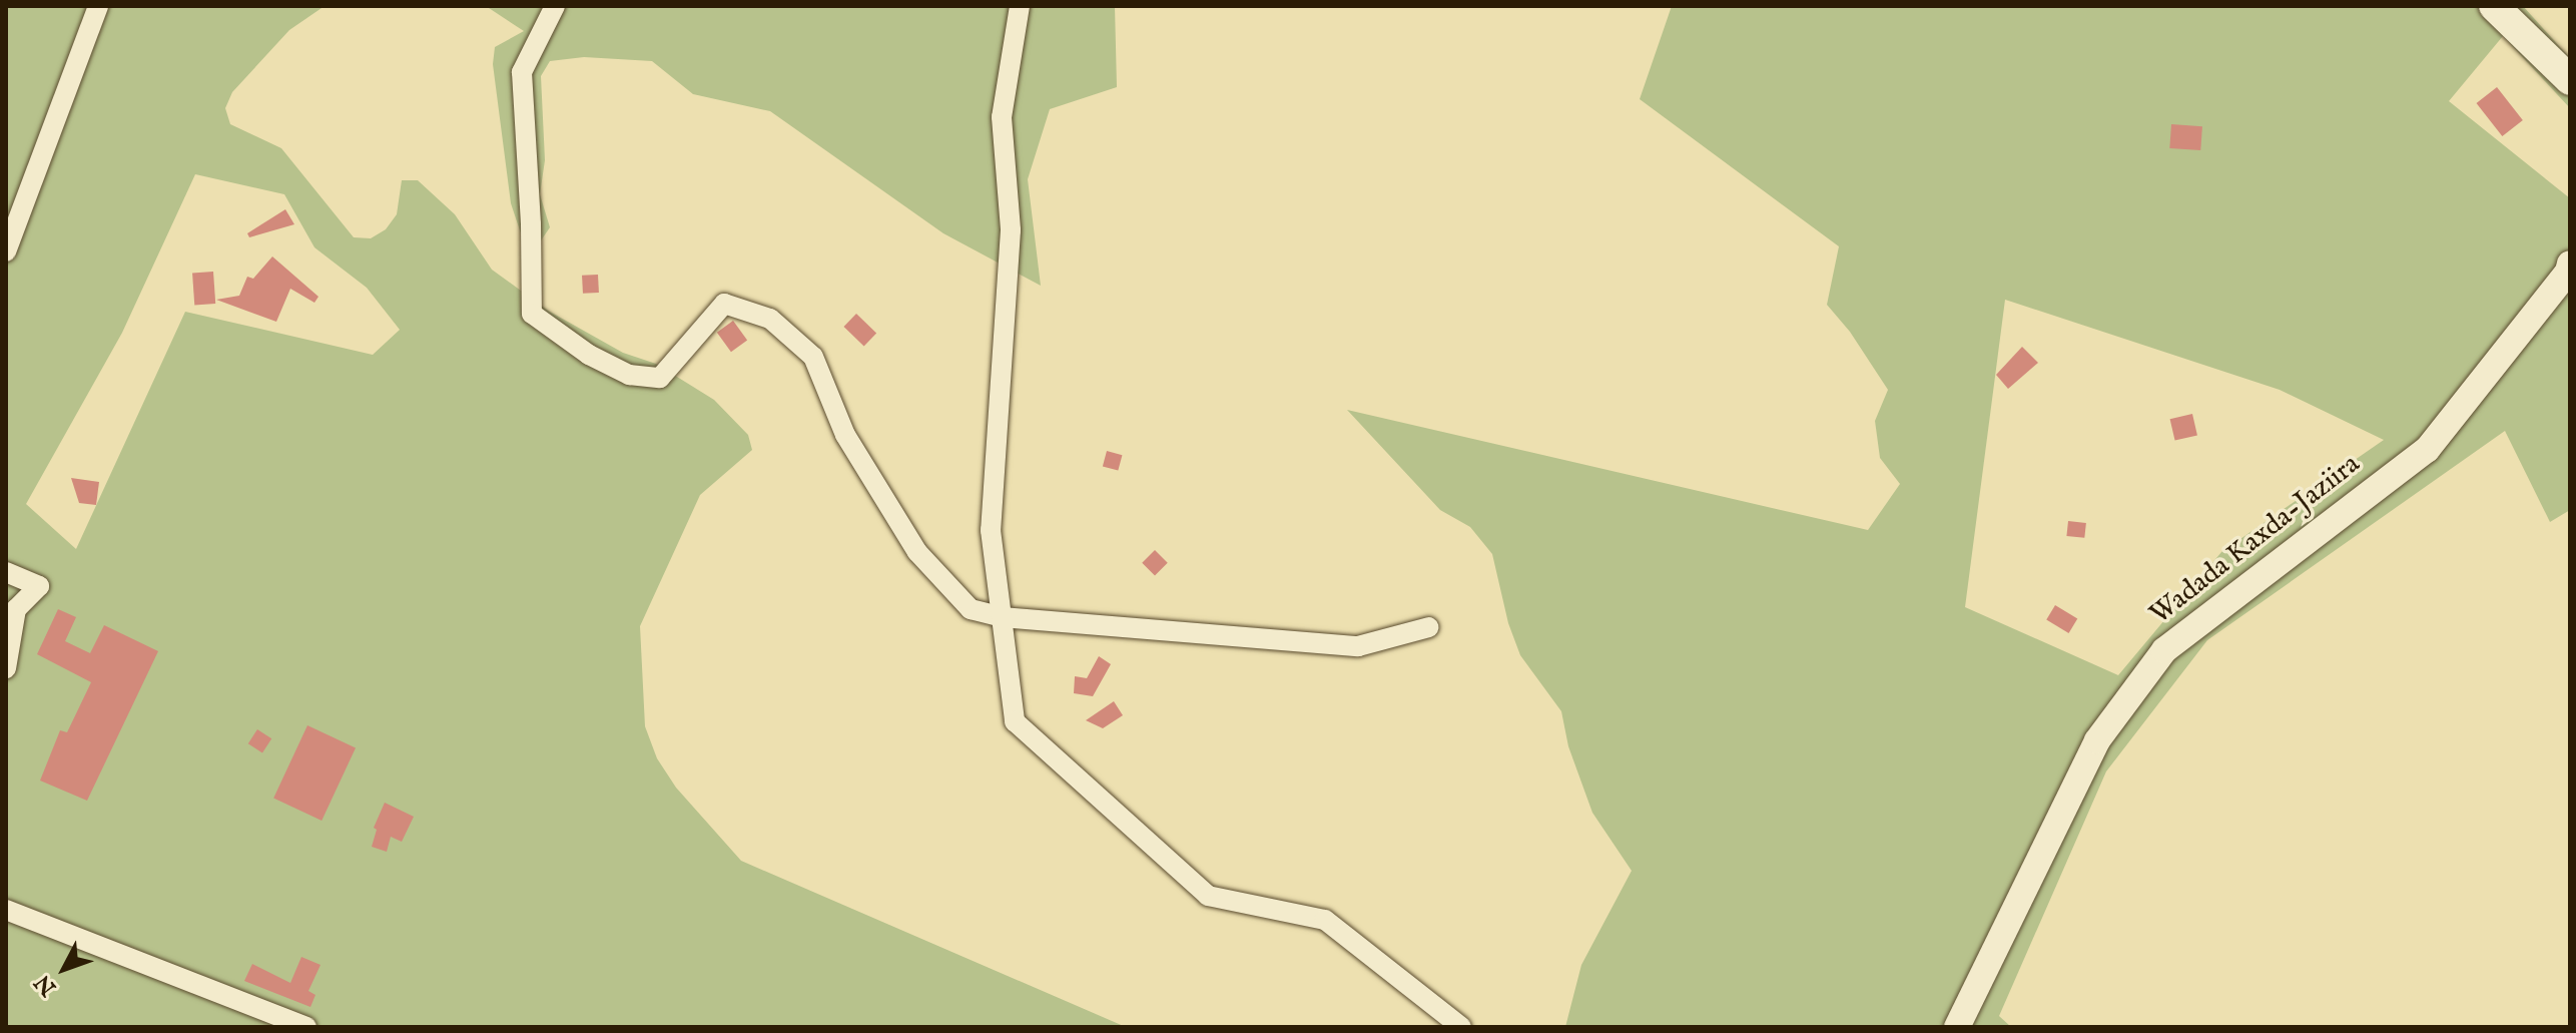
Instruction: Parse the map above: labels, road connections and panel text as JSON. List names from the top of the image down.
{
  "streets": {
    "street": ["Wadada Kaxda-Jaziira"]
  },
  "north": "bottom left"
}
